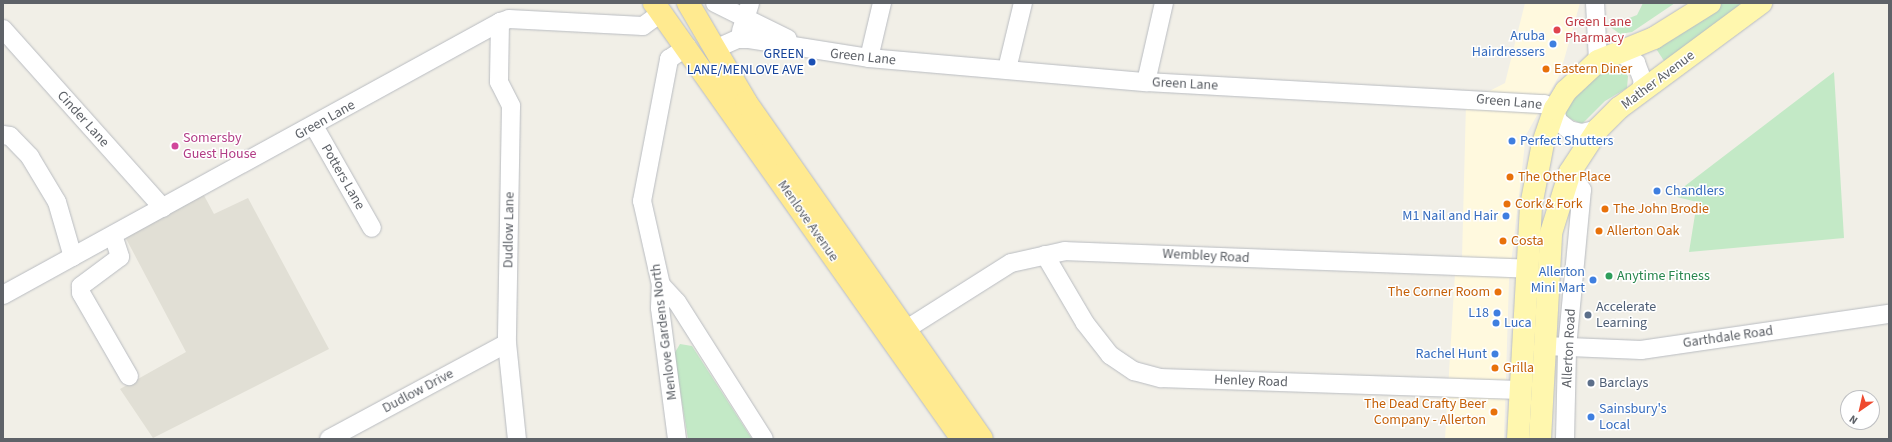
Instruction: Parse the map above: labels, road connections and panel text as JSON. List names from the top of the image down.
{
  "streets": {
    "highway": ["Menlove Avenue"],
    "main road": ["Mather Avenue", "Allerton Road"],
    "street": [
      "Green Lane",
      "Cinder Lane",
      "Potters Lane",
      "Dudlow Lane",
      "Wembley Road",
      "Menlove Gardens North",
      "Garthdale Road",
      "Henley Road",
      "Dudlow Drive"
    ]
  },
  "crossings": [
    ["Green Lane", "Cinder Lane"],
    ["Green Lane", "Potters Lane"],
    ["Green Lane", "Dudlow Lane"],
    ["Mather Avenue", "Allerton Road"],
    ["Menlove Avenue", "Wembley Road"],
    ["Menlove Avenue", "Menlove Gardens North"],
    ["Dudlow Lane", "Dudlow Drive"],
    ["Wembley Road", "Henley Road"],
    ["Garthdale Road", "Allerton Road"]
  ],
  "places": [
    "Green Lane Pharmacy",
    "Aruba Hairdressers",
    "GREEN LANE/MENLOVE AVE",
    "Eastern Diner",
    "Perfect Shutters",
    "Somersby Guest House",
    "The Other Place",
    "Chandlers",
    "Cork & Fork",
    "The John Brodie",
    "M1 Nail and Hair",
    "Allerton Oak",
    "Costa",
    "Anytime Fitness",
    "Allerton Mini Mart",
    "The Corner Room",
    "L18",
    "Accelerate Learning",
    "Luca",
    "Rachel Hunt",
    "Grilla",
    "Barclays",
    "The Dead Crafty Beer Company - Allerton",
    "Sainsbury's Local"
  ],
  "north": "bottom left"
}
